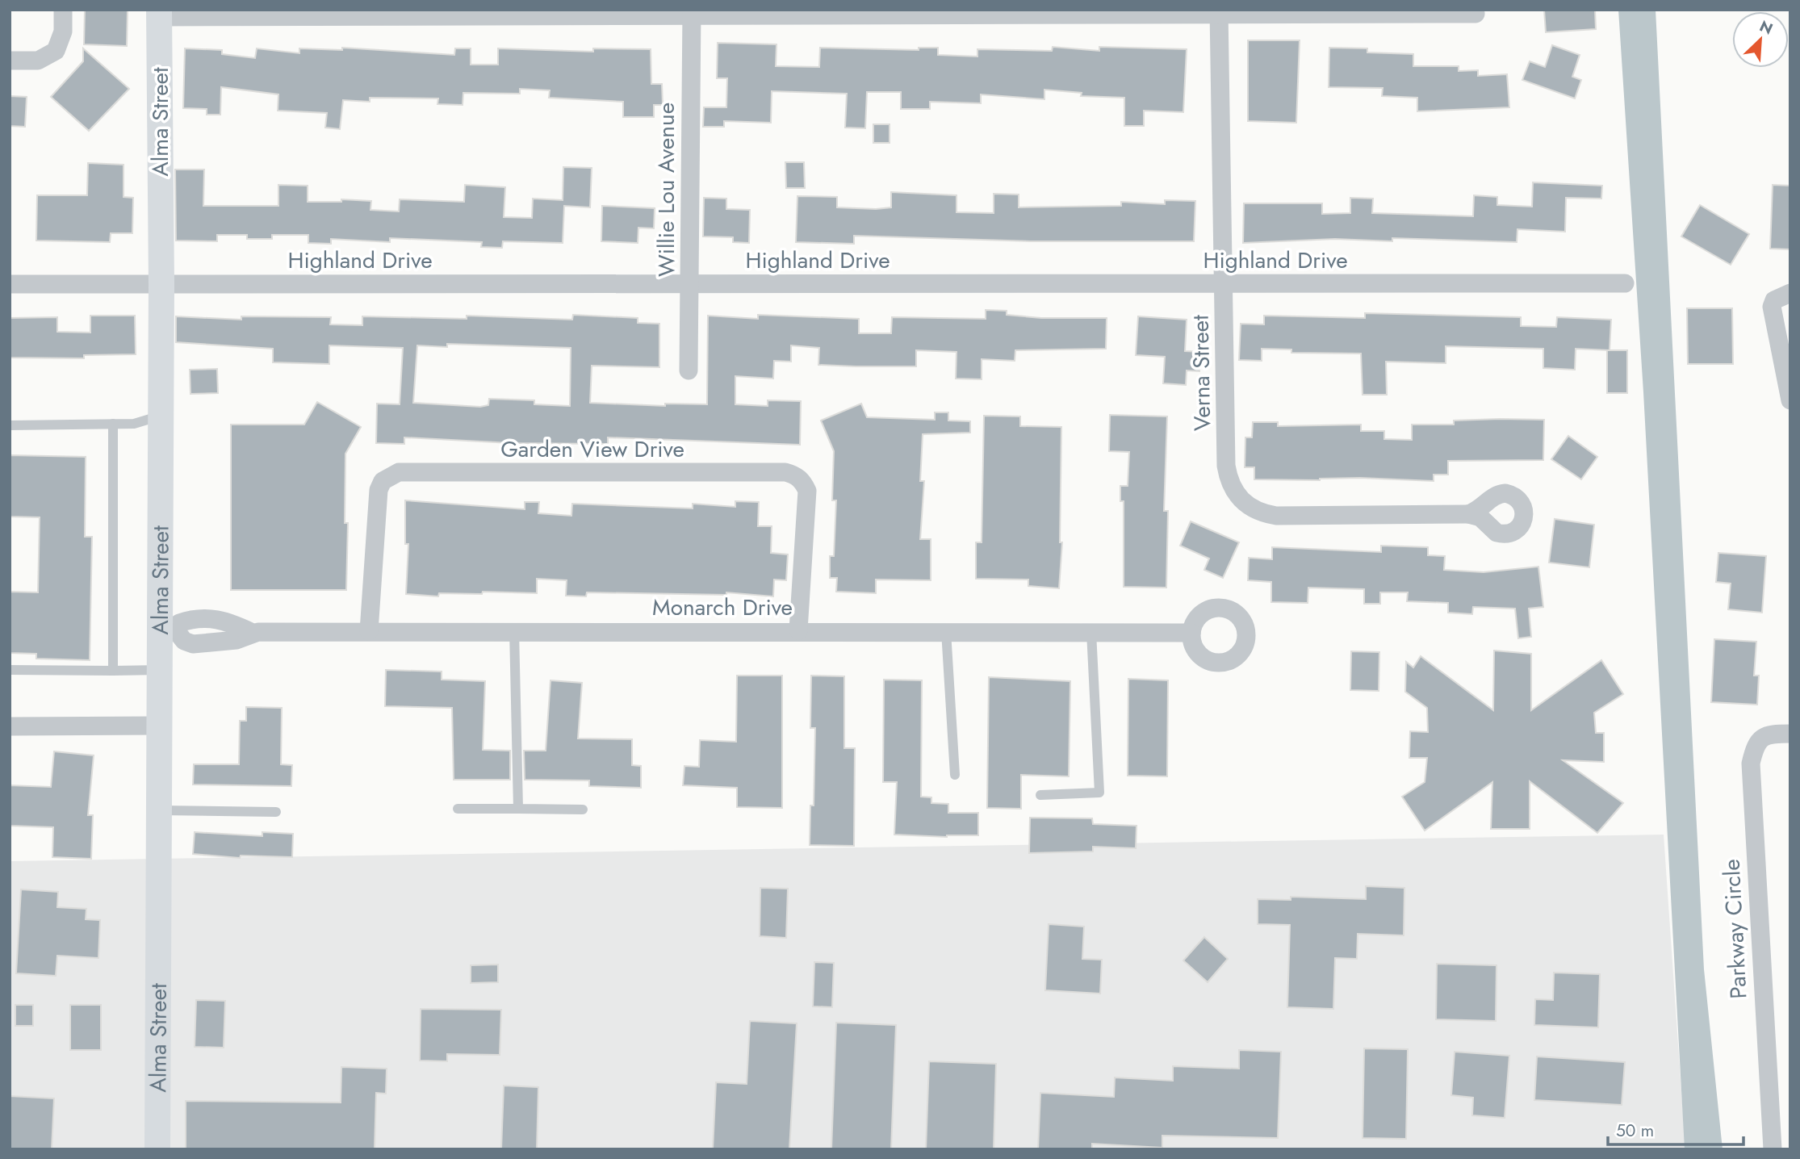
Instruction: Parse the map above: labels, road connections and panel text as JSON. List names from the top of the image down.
{
  "streets": {
    "street": [
      "Alma Street",
      "Willie Lou Avenue",
      "Highland Drive",
      "Verna Street",
      "Garden View Drive",
      "Monarch Drive",
      "Parkway Circle"
    ]
  },
  "crossings": [
    ["Alma Street", "Highland Drive"],
    ["Alma Street", "Monarch Drive"],
    ["Willie Lou Avenue", "Highland Drive"],
    ["Highland Drive", "Verna Street"],
    ["Garden View Drive", "Monarch Drive"]
  ],
  "scale_bar": "50 m",
  "north": "top right"
}
